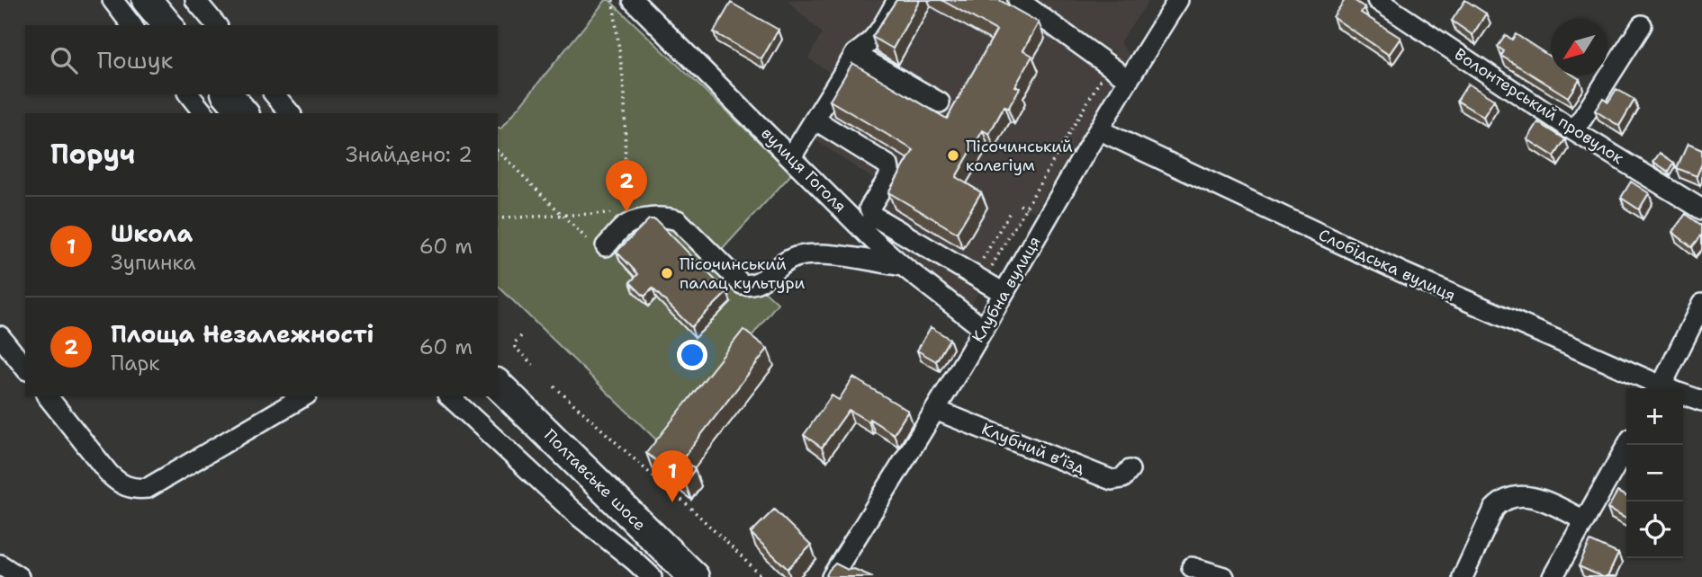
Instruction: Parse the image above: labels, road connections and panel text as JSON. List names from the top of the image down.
{
  "streets": {
    "highway": ["Полтавське шосе"],
    "street": [
      "Волонтерський провулок",
      "вулиця Гоголя",
      "Слобідська вулиця",
      "Клубна вулиця",
      "Клубний в’їзд"
    ]
  },
  "crossings": [
    ["вулиця Гоголя", "Клубна вулиця"],
    ["Слобідська вулиця", "Клубна вулиця"],
    ["Клубна вулиця", "Клубний в’їзд"]
  ],
  "places": ["Пісочинський колегіум", "Пісочинський палац культури"],
  "north": "bottom left",
  "page": {
    "search": "Пошук",
    "heading": ["Поруч", "Знайдено: 2"],
    "pins": ["2", "1"],
    "list": [
      {
        "mark": "1",
        "name": "Школа",
        "note": "Зупинка",
        "value": "60 m"
      },
      {
        "mark": "2",
        "name": "Площа Незалежності",
        "note": "Парк",
        "value": "60 m"
      }
    ],
    "map_buttons": ["+", "−"]
  }
}
